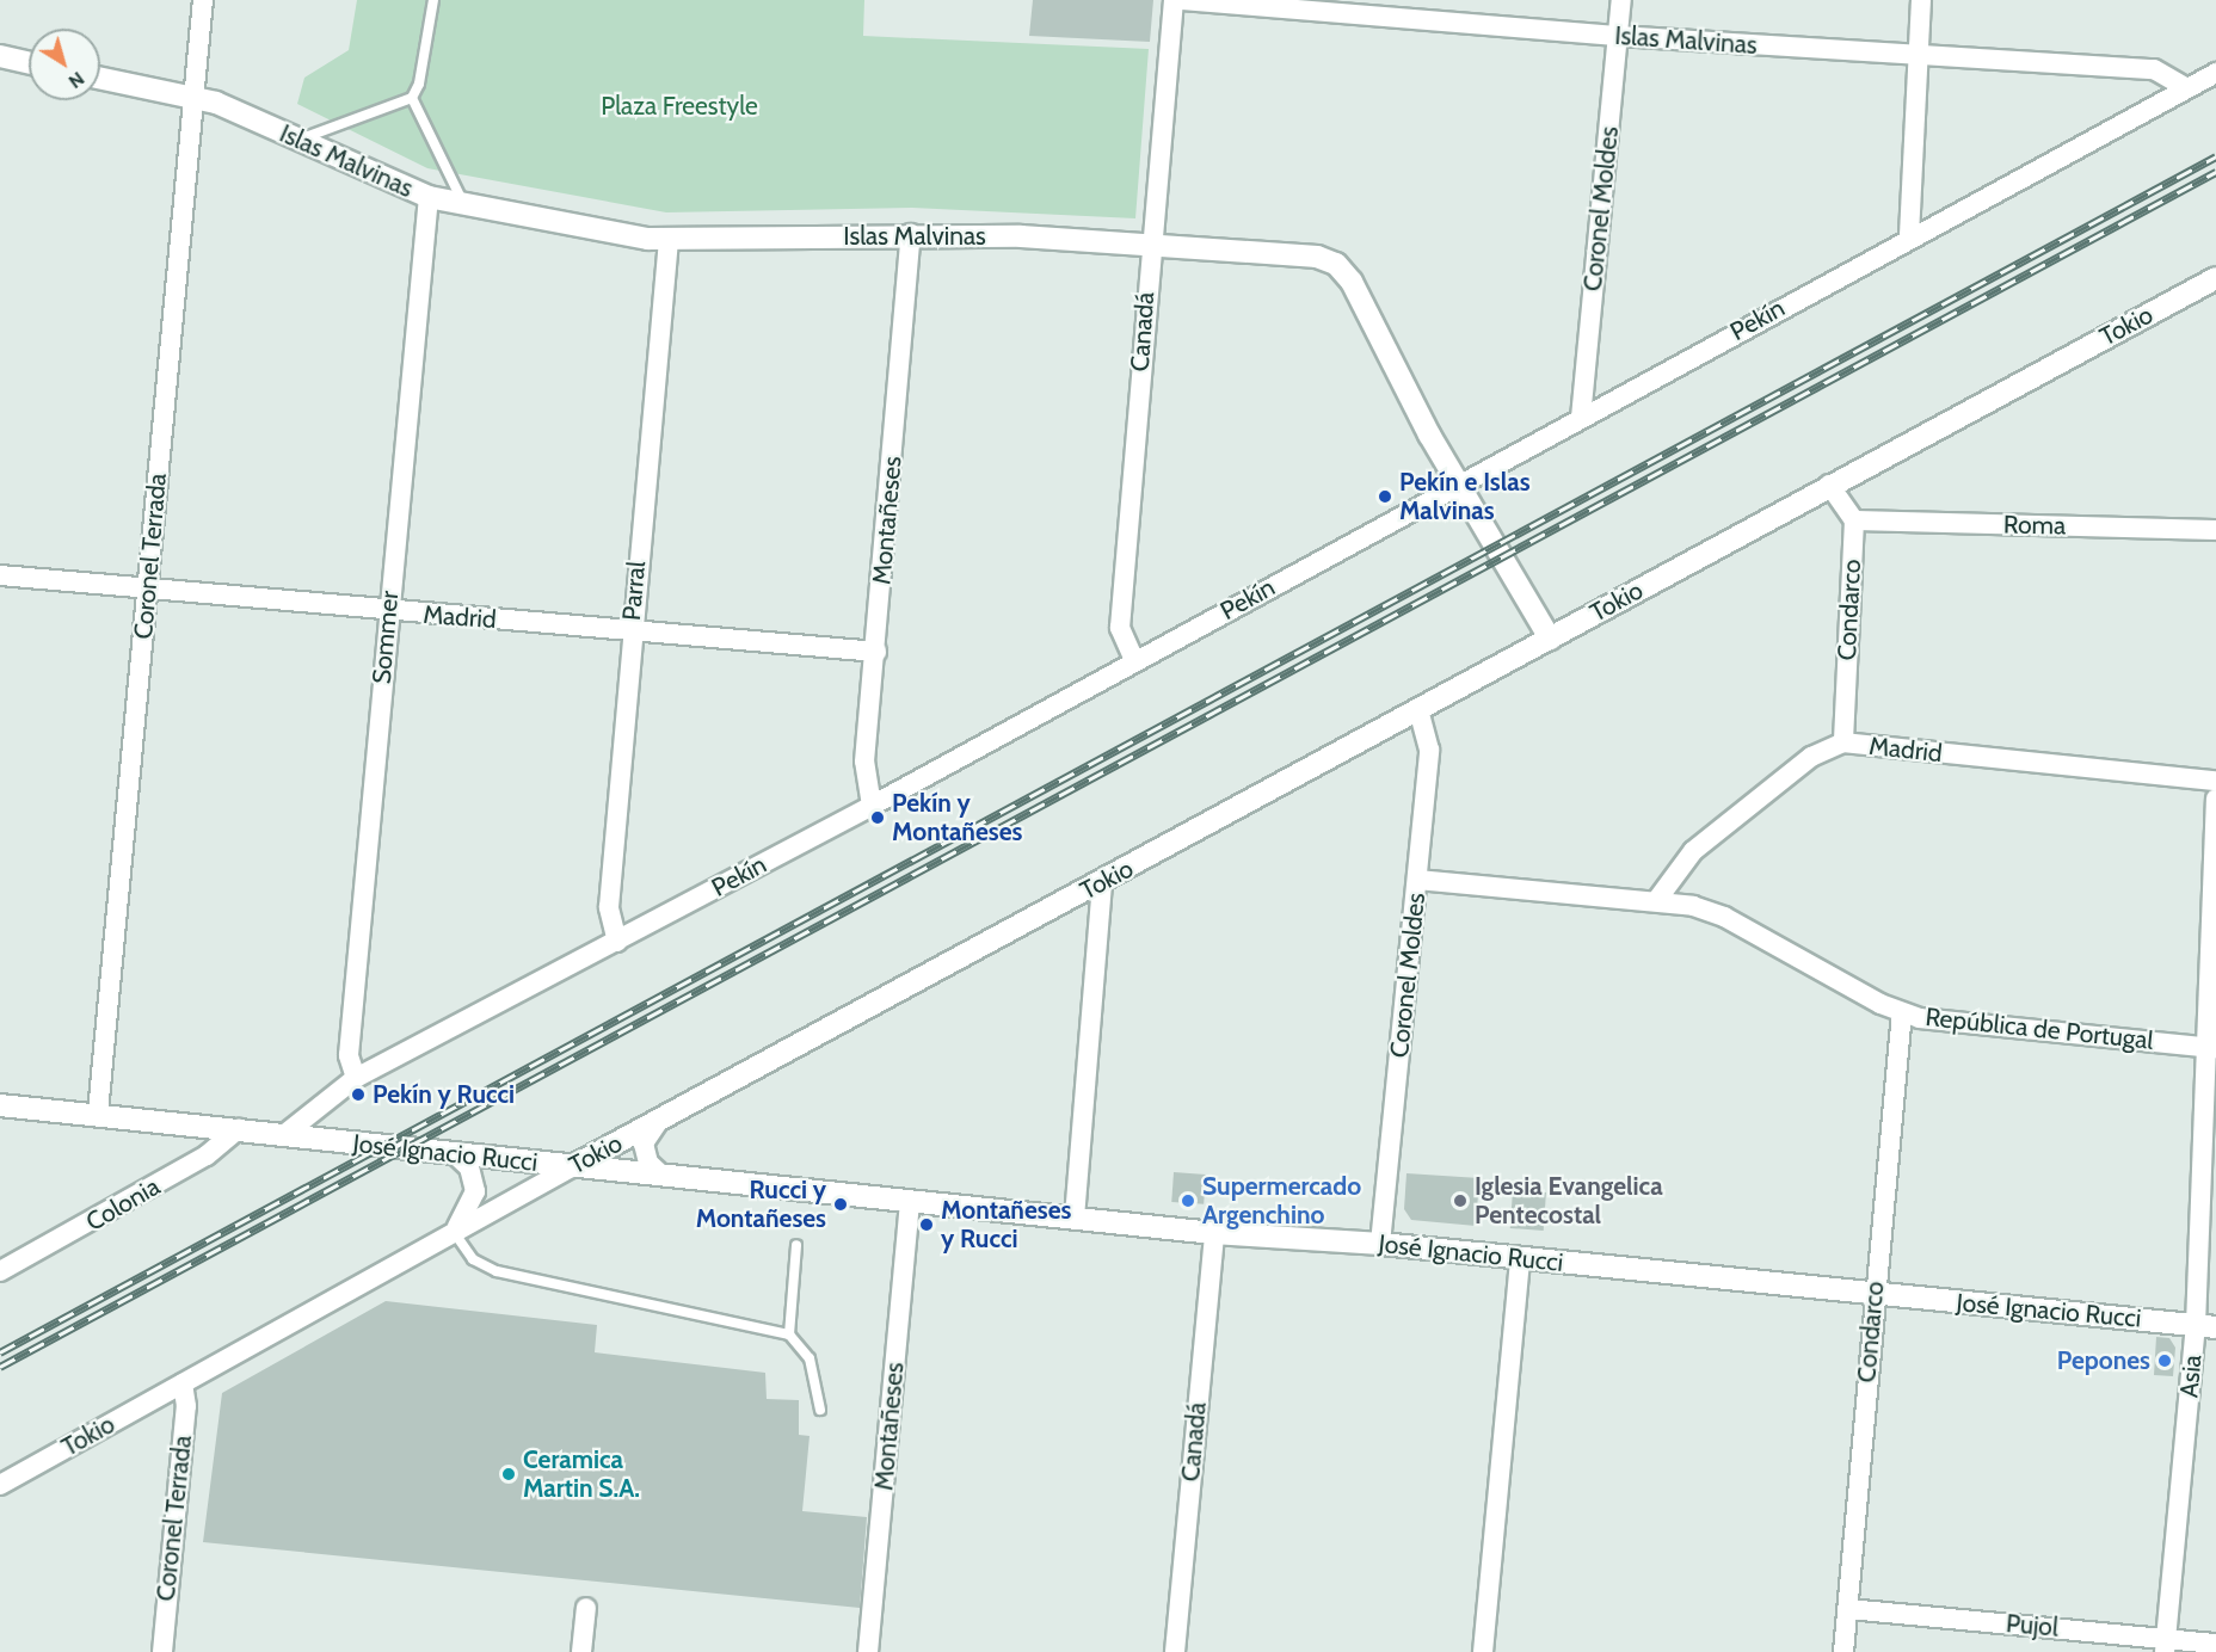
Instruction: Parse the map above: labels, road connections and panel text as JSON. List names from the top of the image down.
{
  "streets": {
    "street": [
      "Islas Malvinas",
      "Coronel Moldes",
      "Pekín",
      "Tokio",
      "Canadá",
      "Montañeses",
      "Roma",
      "Coronel Terrada",
      "Parral",
      "Condarco",
      "Madrid",
      "Sommer",
      "República de Portugal",
      "José Ignacio Rucci",
      "Colonia",
      "Asia",
      "Pujol"
    ]
  },
  "crossings": [
    ["Islas Malvinas", "Coronel Moldes"],
    ["Islas Malvinas", "Pekín"],
    ["Islas Malvinas", "Tokio"],
    ["Islas Malvinas", "Canadá"],
    ["Islas Malvinas", "Montañeses"],
    ["Islas Malvinas", "Coronel Terrada"],
    ["Islas Malvinas", "Parral"],
    ["Islas Malvinas", "Sommer"],
    ["Coronel Moldes", "Pekín"],
    ["Coronel Moldes", "Tokio"],
    ["Coronel Moldes", "República de Portugal"],
    ["Coronel Moldes", "José Ignacio Rucci"],
    ["Pekín", "Canadá"],
    ["Pekín", "Montañeses"],
    ["Pekín", "Parral"],
    ["Pekín", "Sommer"],
    ["Pekín", "José Ignacio Rucci"],
    ["Tokio", "Coronel Terrada"],
    ["Tokio", "José Ignacio Rucci"],
    ["Canadá", "José Ignacio Rucci"],
    ["Montañeses", "Madrid"],
    ["Montañeses", "José Ignacio Rucci"],
    ["Roma", "Condarco"],
    ["Coronel Terrada", "Madrid"],
    ["Coronel Terrada", "José Ignacio Rucci"],
    ["Parral", "Madrid"],
    ["Condarco", "Madrid"],
    ["Condarco", "República de Portugal"],
    ["Condarco", "José Ignacio Rucci"],
    ["Condarco", "Pujol"],
    ["Madrid", "Sommer"],
    ["Madrid", "República de Portugal"],
    ["República de Portugal", "Asia"],
    ["José Ignacio Rucci", "Colonia"],
    ["José Ignacio Rucci", "Asia"],
    ["Asia", "Pujol"]
  ],
  "parks": ["Plaza Freestyle"],
  "places": [
    "Pekín e Islas Malvinas",
    "Pekín y Montañeses",
    "Pekín y Rucci",
    "Supermercado Argenchino",
    "Iglesia Evangelica Pentecostal",
    "Rucci y Montañeses",
    "Montañeses y Rucci",
    "Pepones",
    "Ceramica Martin S.A."
  ],
  "north": "bottom right"
}
